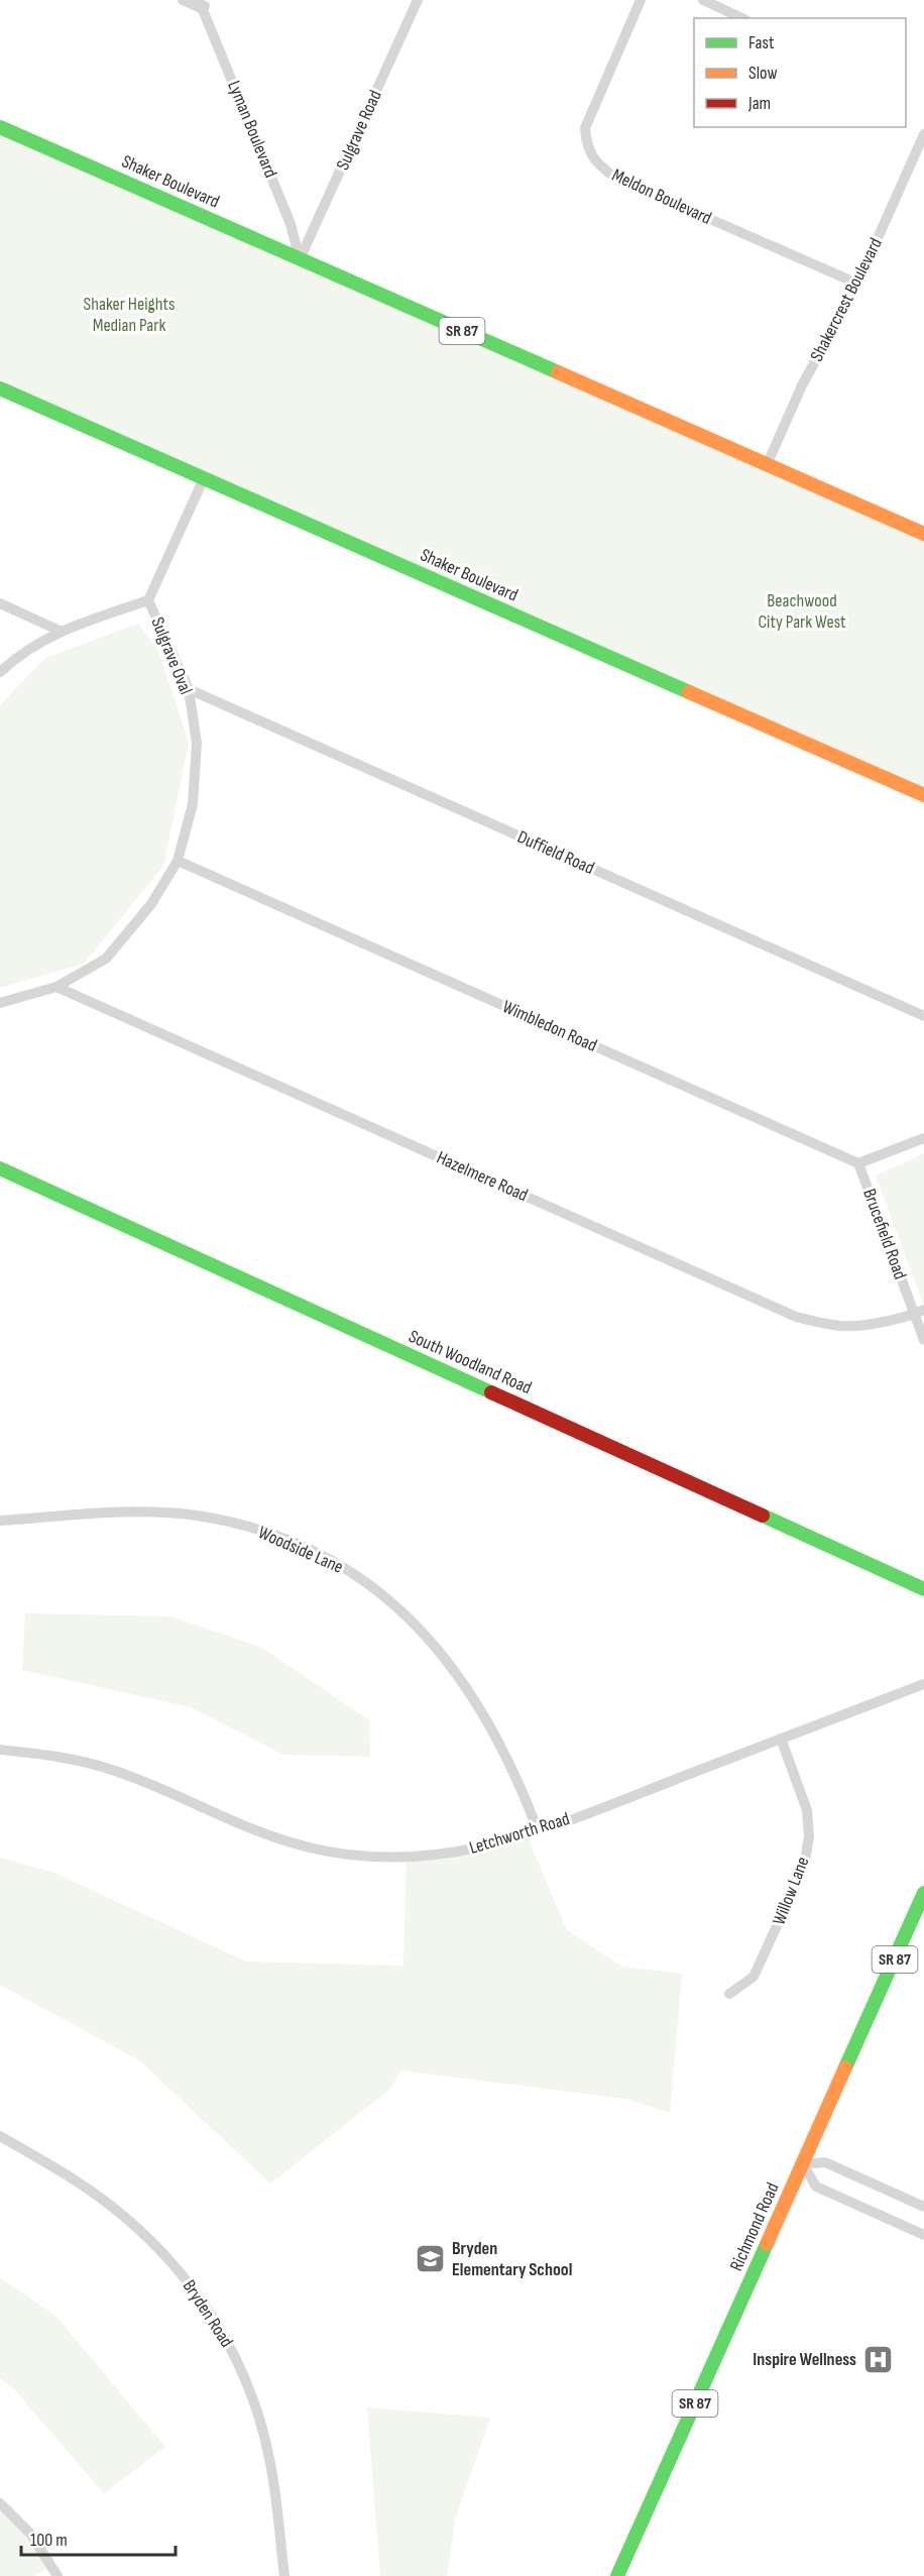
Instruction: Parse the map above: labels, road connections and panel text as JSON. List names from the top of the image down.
{
  "streets": {
    "main road": [
      "Shaker Boulevard",
      "SR 87",
      "South Woodland Road",
      "Richmond Road"
    ],
    "street": [
      "Lyman Boulevard",
      "Sulgrave Road",
      "Meldon Boulevard",
      "Shakercrest Boulevard",
      "Sulgrave Oval",
      "Duffield Road",
      "Wimbledon Road",
      "Hazelmere Road",
      "Brucefield Road",
      "Woodside Lane",
      "Letchworth Road",
      "Willow Lane",
      "Bryden Road"
    ]
  },
  "crossings": [
    ["Lyman Boulevard", "Sulgrave Road"],
    ["Lyman Boulevard", "Shaker Boulevard"],
    ["Sulgrave Road", "Shaker Boulevard"],
    ["Shaker Boulevard", "Shakercrest Boulevard"],
    ["Shaker Boulevard", "Sulgrave Oval"],
    ["Meldon Boulevard", "Shakercrest Boulevard"],
    ["Sulgrave Oval", "Duffield Road"],
    ["Sulgrave Oval", "Wimbledon Road"],
    ["Sulgrave Oval", "Hazelmere Road"],
    ["Wimbledon Road", "Brucefield Road"],
    ["Hazelmere Road", "Brucefield Road"],
    ["Woodside Lane", "Letchworth Road"],
    ["Letchworth Road", "Willow Lane"]
  ],
  "parks": ["Shaker Heights Median Park", "Beachwood City Park West"],
  "places": {
    "school or university": ["Bryden Elementary School"],
    "hospital": ["Inspire Wellness"]
  },
  "legend": ["Fast", "Slow", "Jam"],
  "scale_bar": "100 m"
}
